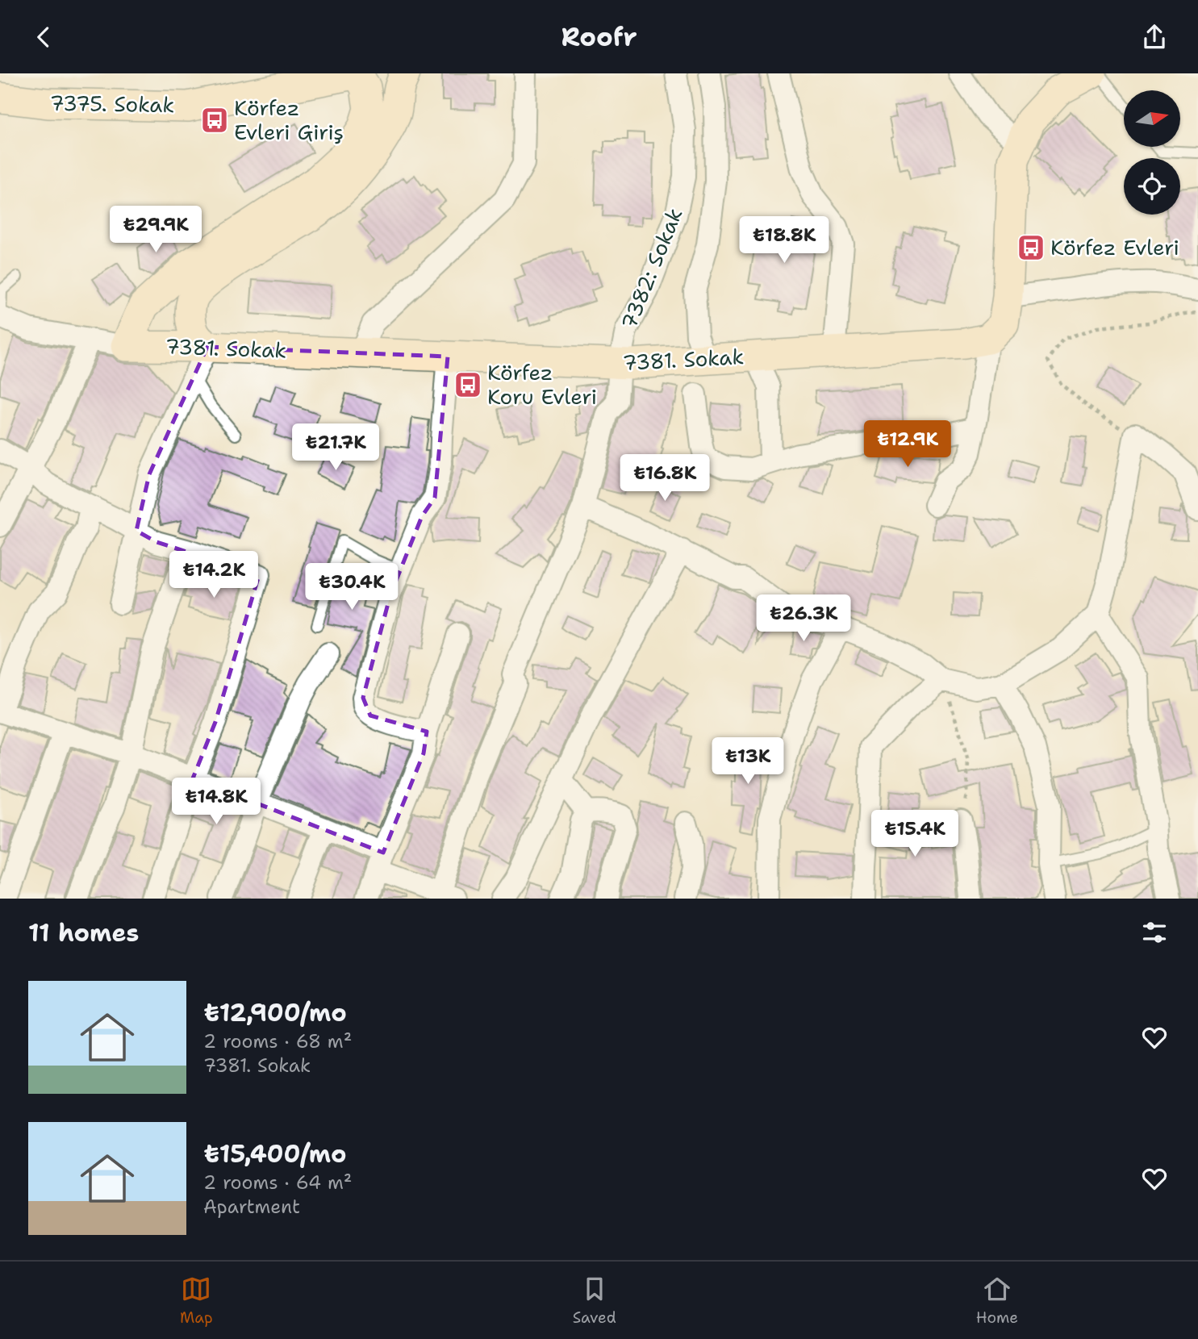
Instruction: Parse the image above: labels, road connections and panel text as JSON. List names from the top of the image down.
{
  "streets": {
    "street": ["7375. Sokak", "7382: Sokak", "7381. Sokak"]
  },
  "crossings": [
    ["7382: Sokak", "7381. Sokak"]
  ],
  "places": {
    "bus stop": ["Körfez Evleri Giriş", "Körfez Evleri", "Körfez Koru Evleri"]
  },
  "north": "right",
  "page": {
    "header": "Roofr",
    "price": [
      "₺29.9K",
      "₺18.8K",
      "₺12.9K",
      "₺21.7K",
      "₺16.8K",
      "₺14.2K",
      "₺30.4K",
      "₺26.3K",
      "₺13K",
      "₺14.8K",
      "₺15.4K"
    ],
    "heading": "11 homes",
    "list": [
      {
        "name": "₺12,900/mo",
        "note": "2 rooms · 68 m² · 7381. Sokak"
      },
      {
        "name": "₺15,400/mo",
        "note": "2 rooms · 64 m² · Apartment"
      }
    ],
    "tabs": ["Map", "Saved", "Home"]
  }
}
